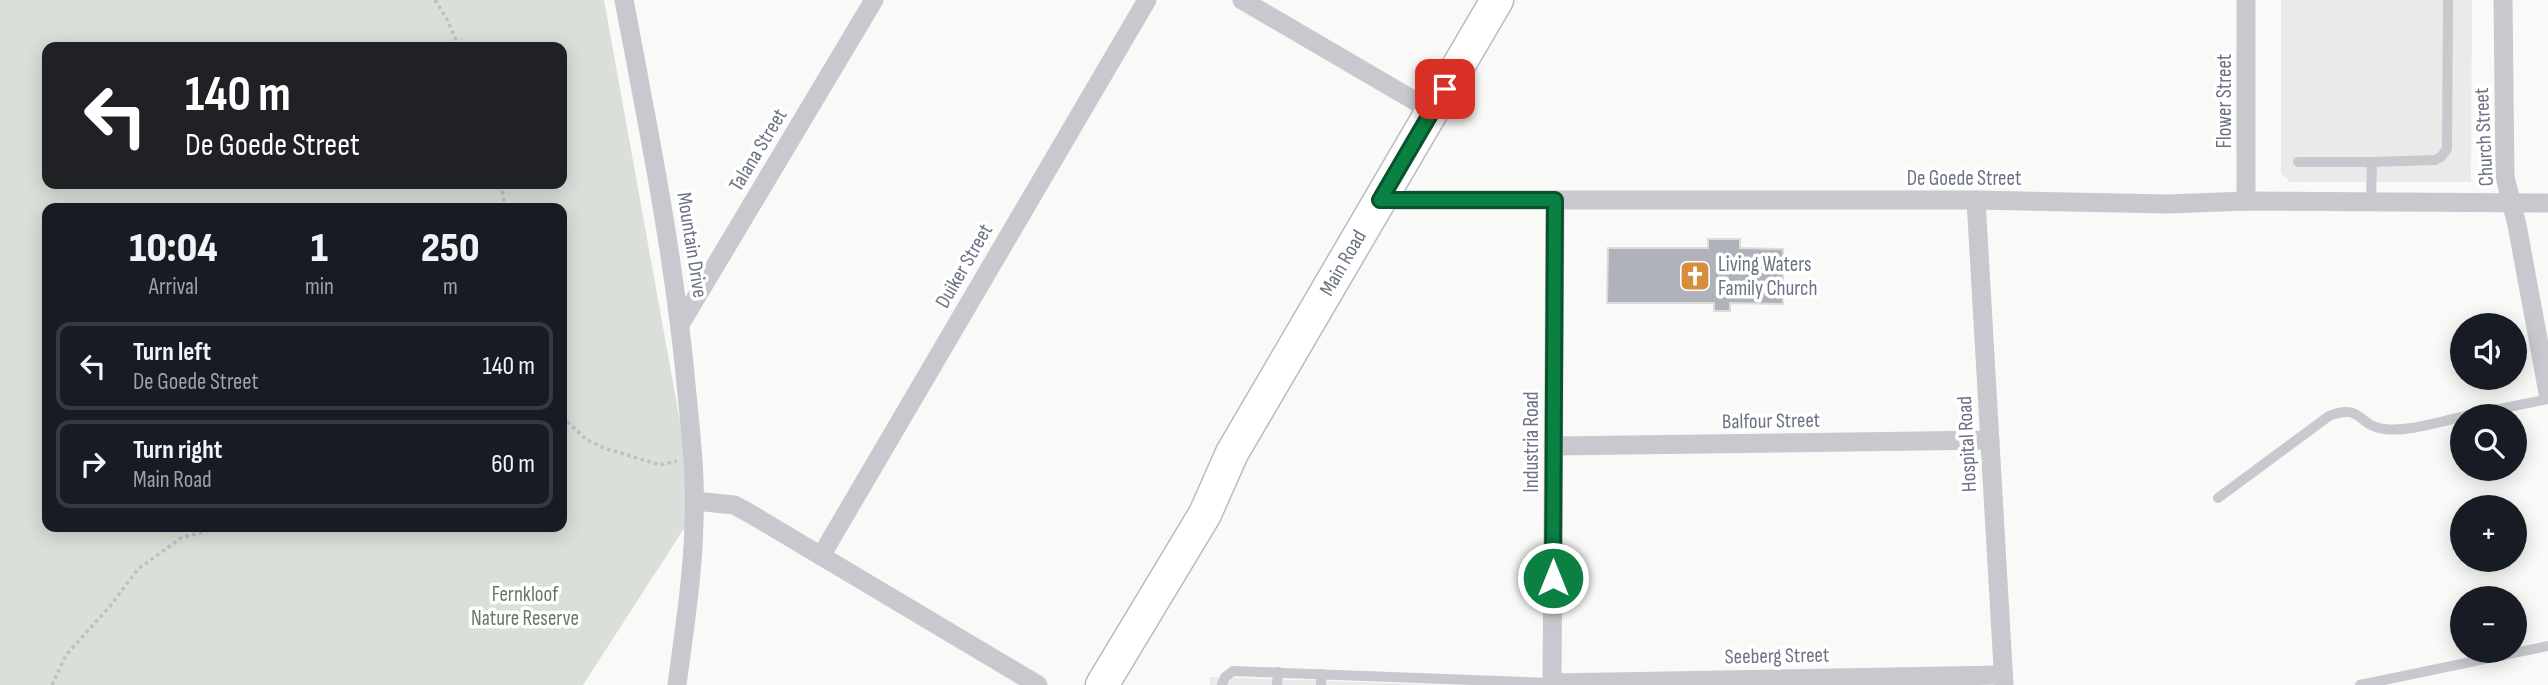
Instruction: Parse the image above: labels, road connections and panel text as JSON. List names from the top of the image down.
{
  "streets": {
    "main road": ["Main Road"],
    "street": [
      "Flower Street",
      "Church Street",
      "Talana Street",
      "De Goede Street",
      "Mountain Drive",
      "Duiker Street",
      "Balfour Street",
      "Industria Road",
      "Hospital Road",
      "Seeberg Street"
    ]
  },
  "crossings": [
    ["Flower Street", "De Goede Street"],
    ["Church Street", "De Goede Street"],
    ["Talana Street", "Mountain Drive"],
    ["De Goede Street", "Main Road"],
    ["De Goede Street", "Industria Road"],
    ["De Goede Street", "Hospital Road"],
    ["Balfour Street", "Industria Road"],
    ["Balfour Street", "Hospital Road"],
    ["Industria Road", "Seeberg Street"],
    ["Hospital Road", "Seeberg Street"]
  ],
  "parks": ["Fernkloof Nature Reserve"],
  "places": {
    "church": ["Living Waters Family Church"]
  },
  "page": {
    "turn": ["140 m", "De Goede Street"],
    "eta": [
      "10:04",
      "Arrival",
      "1",
      "min",
      "250",
      "m"
    ],
    "map_buttons": ["+", "−"],
    "list": [
      {
        "name": "Turn left",
        "note": "De Goede Street",
        "value": "140 m"
      },
      {
        "name": "Turn right",
        "note": "Main Road",
        "value": "60 m"
      }
    ]
  }
}
